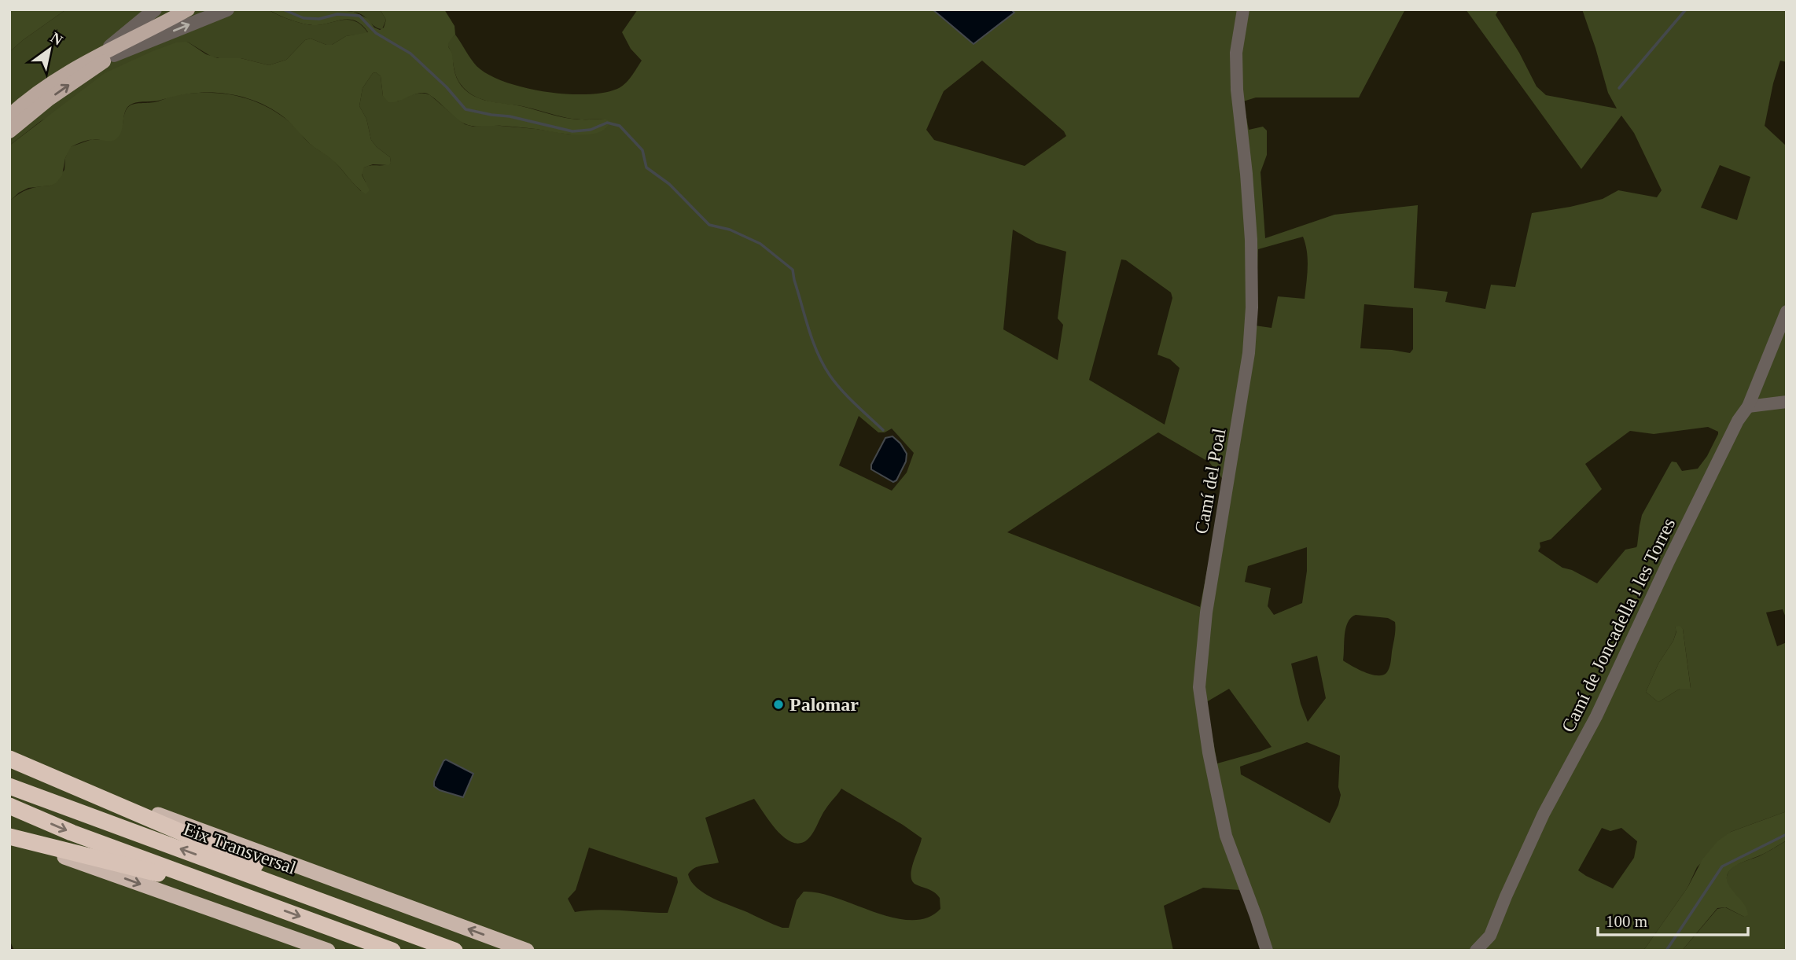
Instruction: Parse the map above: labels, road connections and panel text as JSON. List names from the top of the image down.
{
  "streets": {
    "highway": ["Eix Transversal"],
    "street": ["Camí del Poal", "Camí de Joncadella i les Torres"]
  },
  "places": ["Palomar"],
  "scale_bar": "100 m",
  "north": "top right"
}
